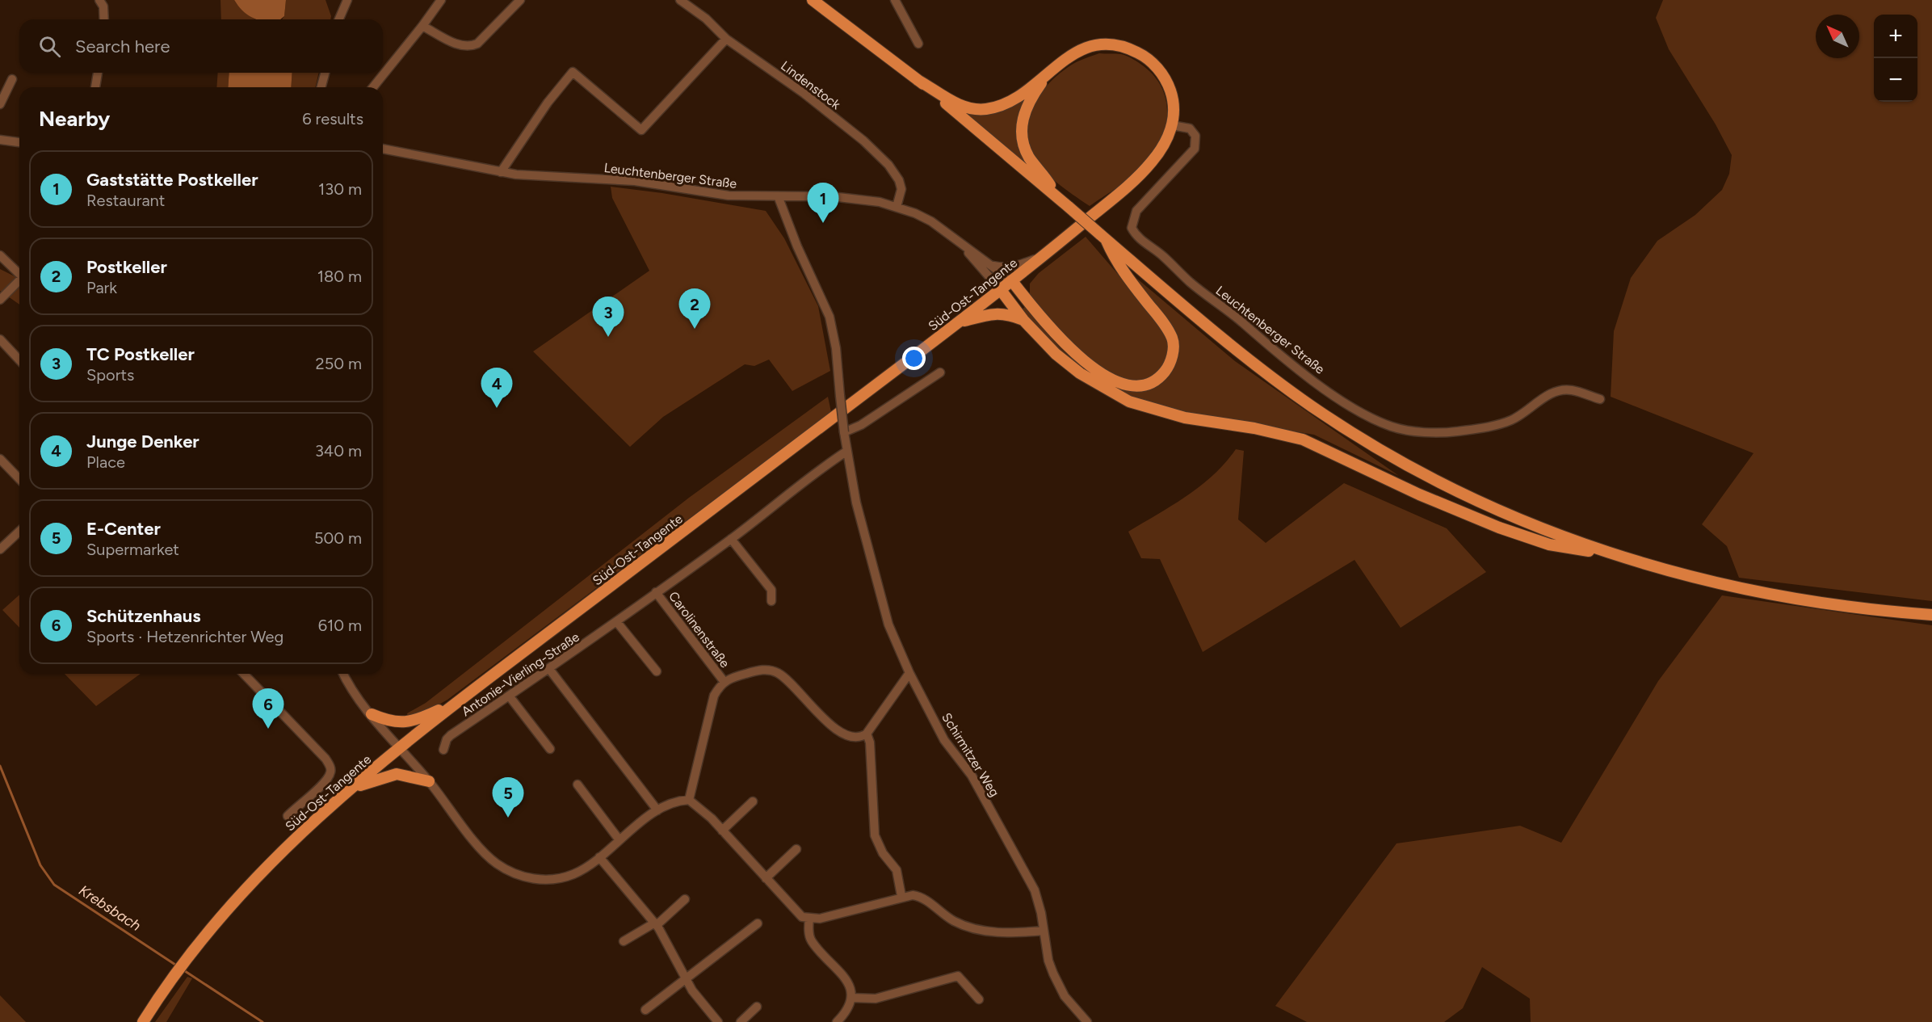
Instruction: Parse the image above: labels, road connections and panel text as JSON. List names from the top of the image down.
{
  "streets": {
    "main road": ["Süd-Ost-Tangente"],
    "street": [
      "Lindenstock",
      "Leuchtenberger Straße",
      "Carolinenstraße",
      "Antonie-Vierling-Straße",
      "Schirmitzer Weg"
    ]
  },
  "crossings": [
    ["Lindenstock", "Leuchtenberger Straße"],
    ["Leuchtenberger Straße", "Süd-Ost-Tangente"],
    ["Leuchtenberger Straße", "Schirmitzer Weg"],
    ["Carolinenstraße", "Antonie-Vierling-Straße"],
    ["Antonie-Vierling-Straße", "Schirmitzer Weg"]
  ],
  "water": ["Krebsbach"],
  "north": "top left",
  "page": {
    "map_buttons": ["+", "−"],
    "search": "Search here",
    "heading": ["Nearby", "6 results"],
    "list": [
      {
        "mark": "1",
        "name": "Gaststätte Postkeller",
        "note": "Restaurant",
        "value": "130 m"
      },
      {
        "mark": "2",
        "name": "Postkeller",
        "note": "Park",
        "value": "180 m"
      },
      {
        "mark": "3",
        "name": "TC Postkeller",
        "note": "Sports",
        "value": "250 m"
      },
      {
        "mark": "4",
        "name": "Junge Denker",
        "note": "Place",
        "value": "340 m"
      },
      {
        "mark": "5",
        "name": "E-Center",
        "note": "Supermarket",
        "value": "500 m"
      },
      {
        "mark": "6",
        "name": "Schützenhaus",
        "note": "Sports · Hetzenrichter Weg",
        "value": "610 m"
      }
    ],
    "pins": [
      "1",
      "2",
      "3",
      "4",
      "6",
      "5"
    ]
  }
}
